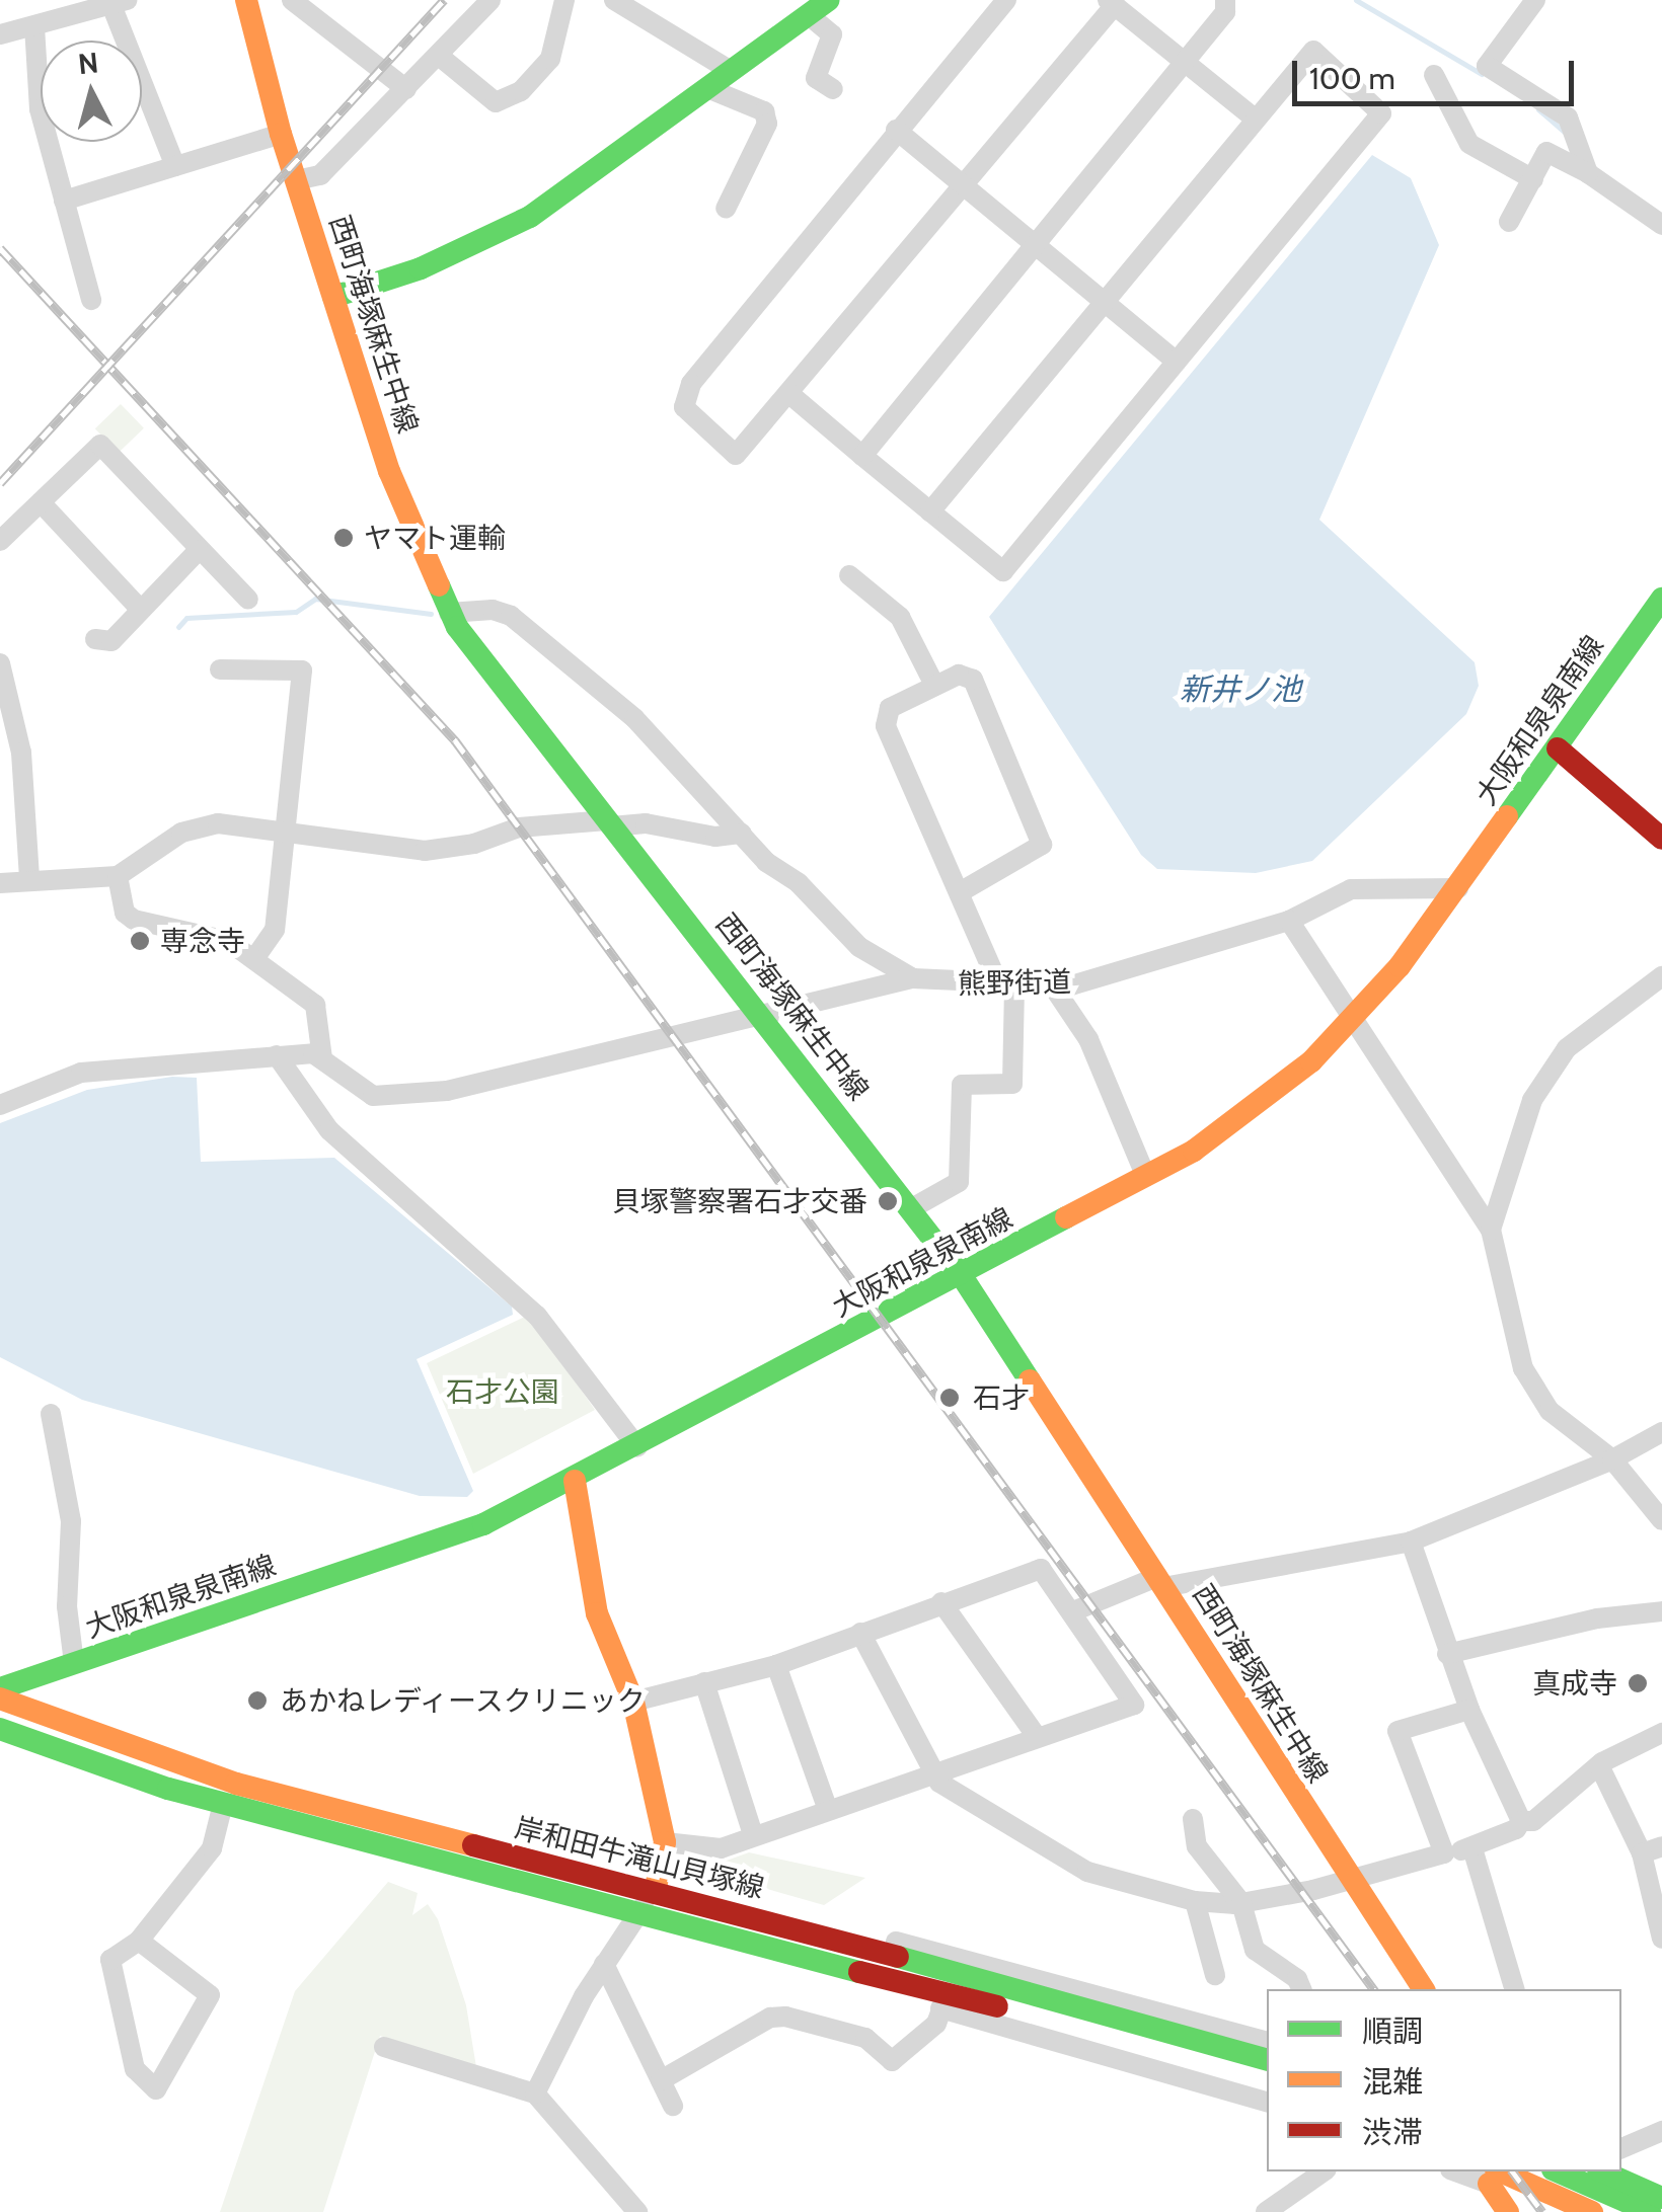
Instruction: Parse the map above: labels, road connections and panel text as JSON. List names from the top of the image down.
{
  "streets": {
    "main road": ["西町海塚麻生中線", "大阪和泉泉南線", "岸和田牛滝山貝塚線"],
    "street": ["熊野街道"]
  },
  "crossings": [
    ["西町海塚麻生中線", "大阪和泉泉南線"],
    ["西町海塚麻生中線", "熊野街道"],
    ["大阪和泉泉南線", "熊野街道"]
  ],
  "water": ["新井ノ池"],
  "parks": ["石才公園"],
  "places": [
    "ヤマト運輸",
    "専念寺",
    "貝塚警察署石才交番",
    "石才",
    "真成寺",
    "あかねレディースクリニック"
  ],
  "legend": ["順調", "混雑", "渋滞"],
  "scale_bar": "100 m",
  "north": "top"
}
